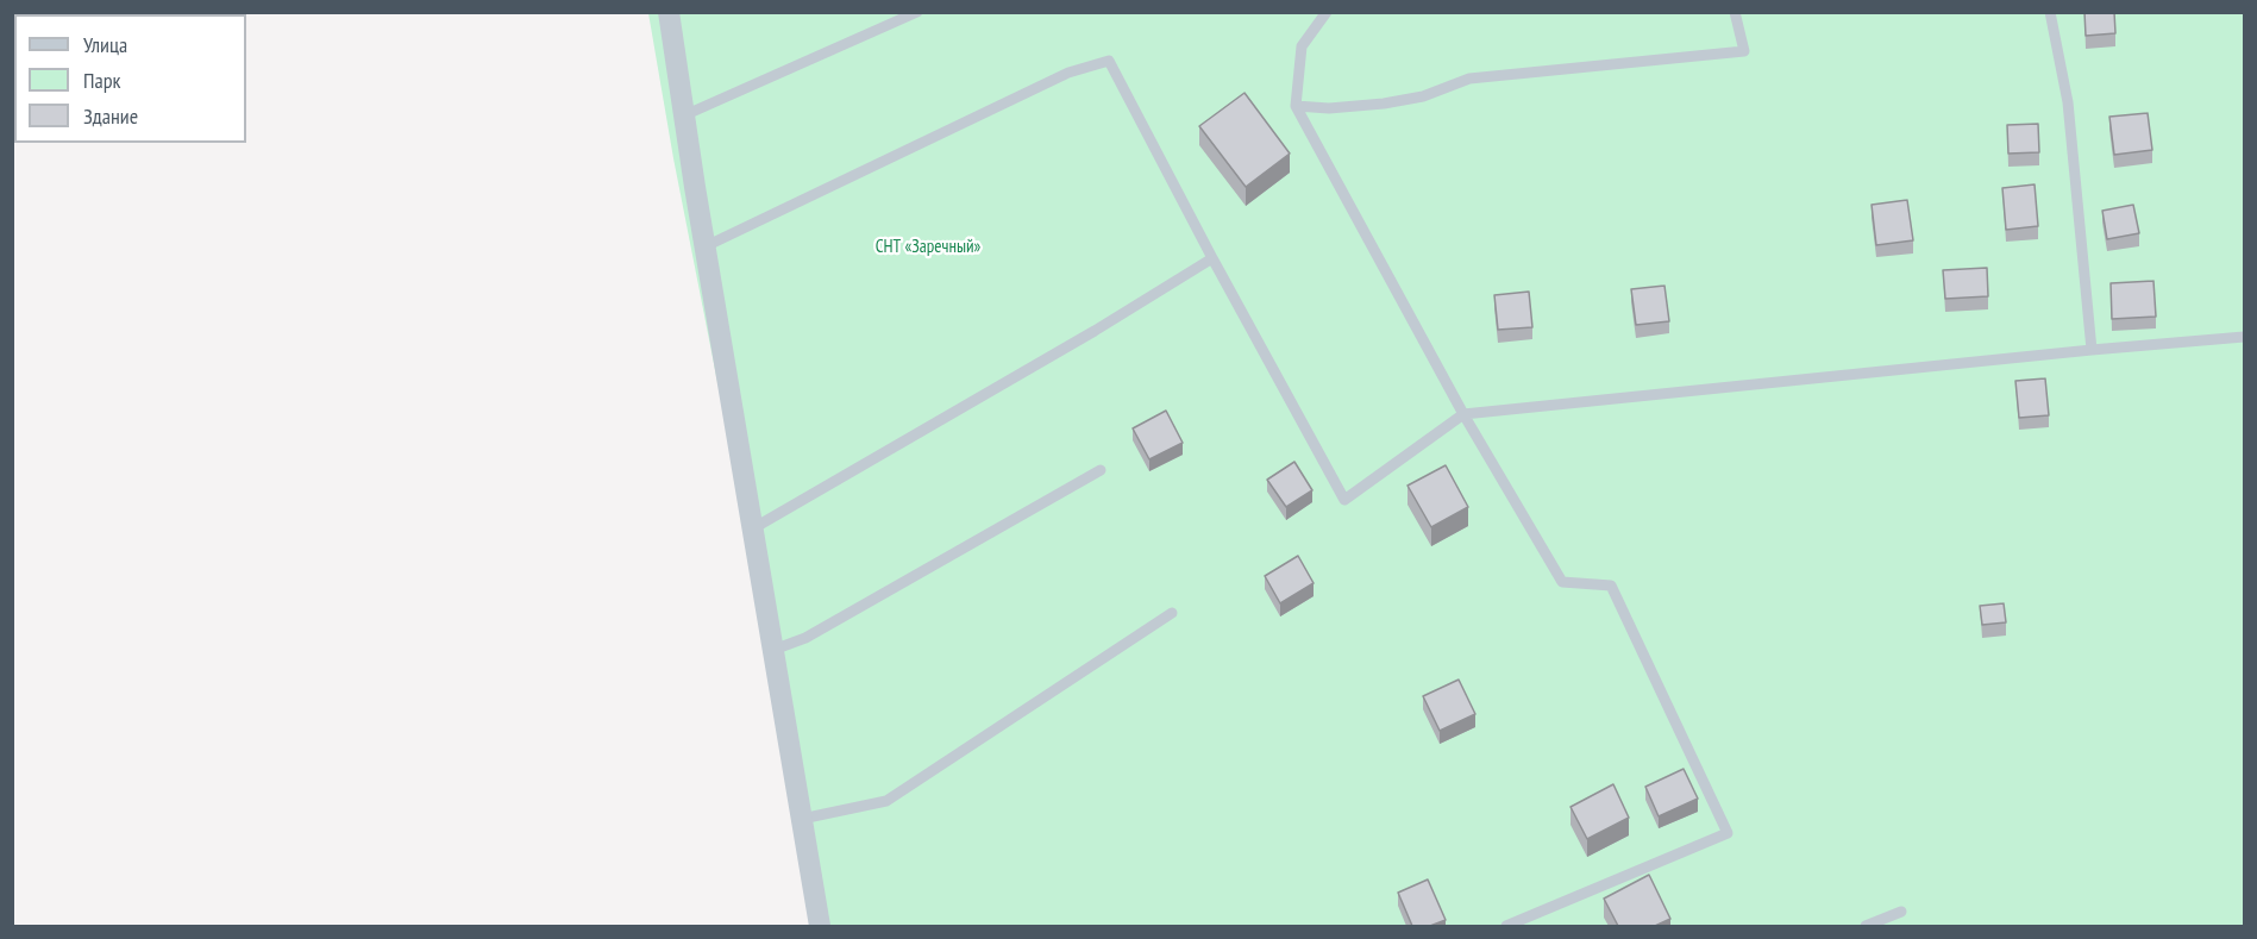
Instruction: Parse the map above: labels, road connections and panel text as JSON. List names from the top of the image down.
{
  "parks": ["СНТ «Заречный»"],
  "legend": ["Улица", "Парк", "Здание"]
}
